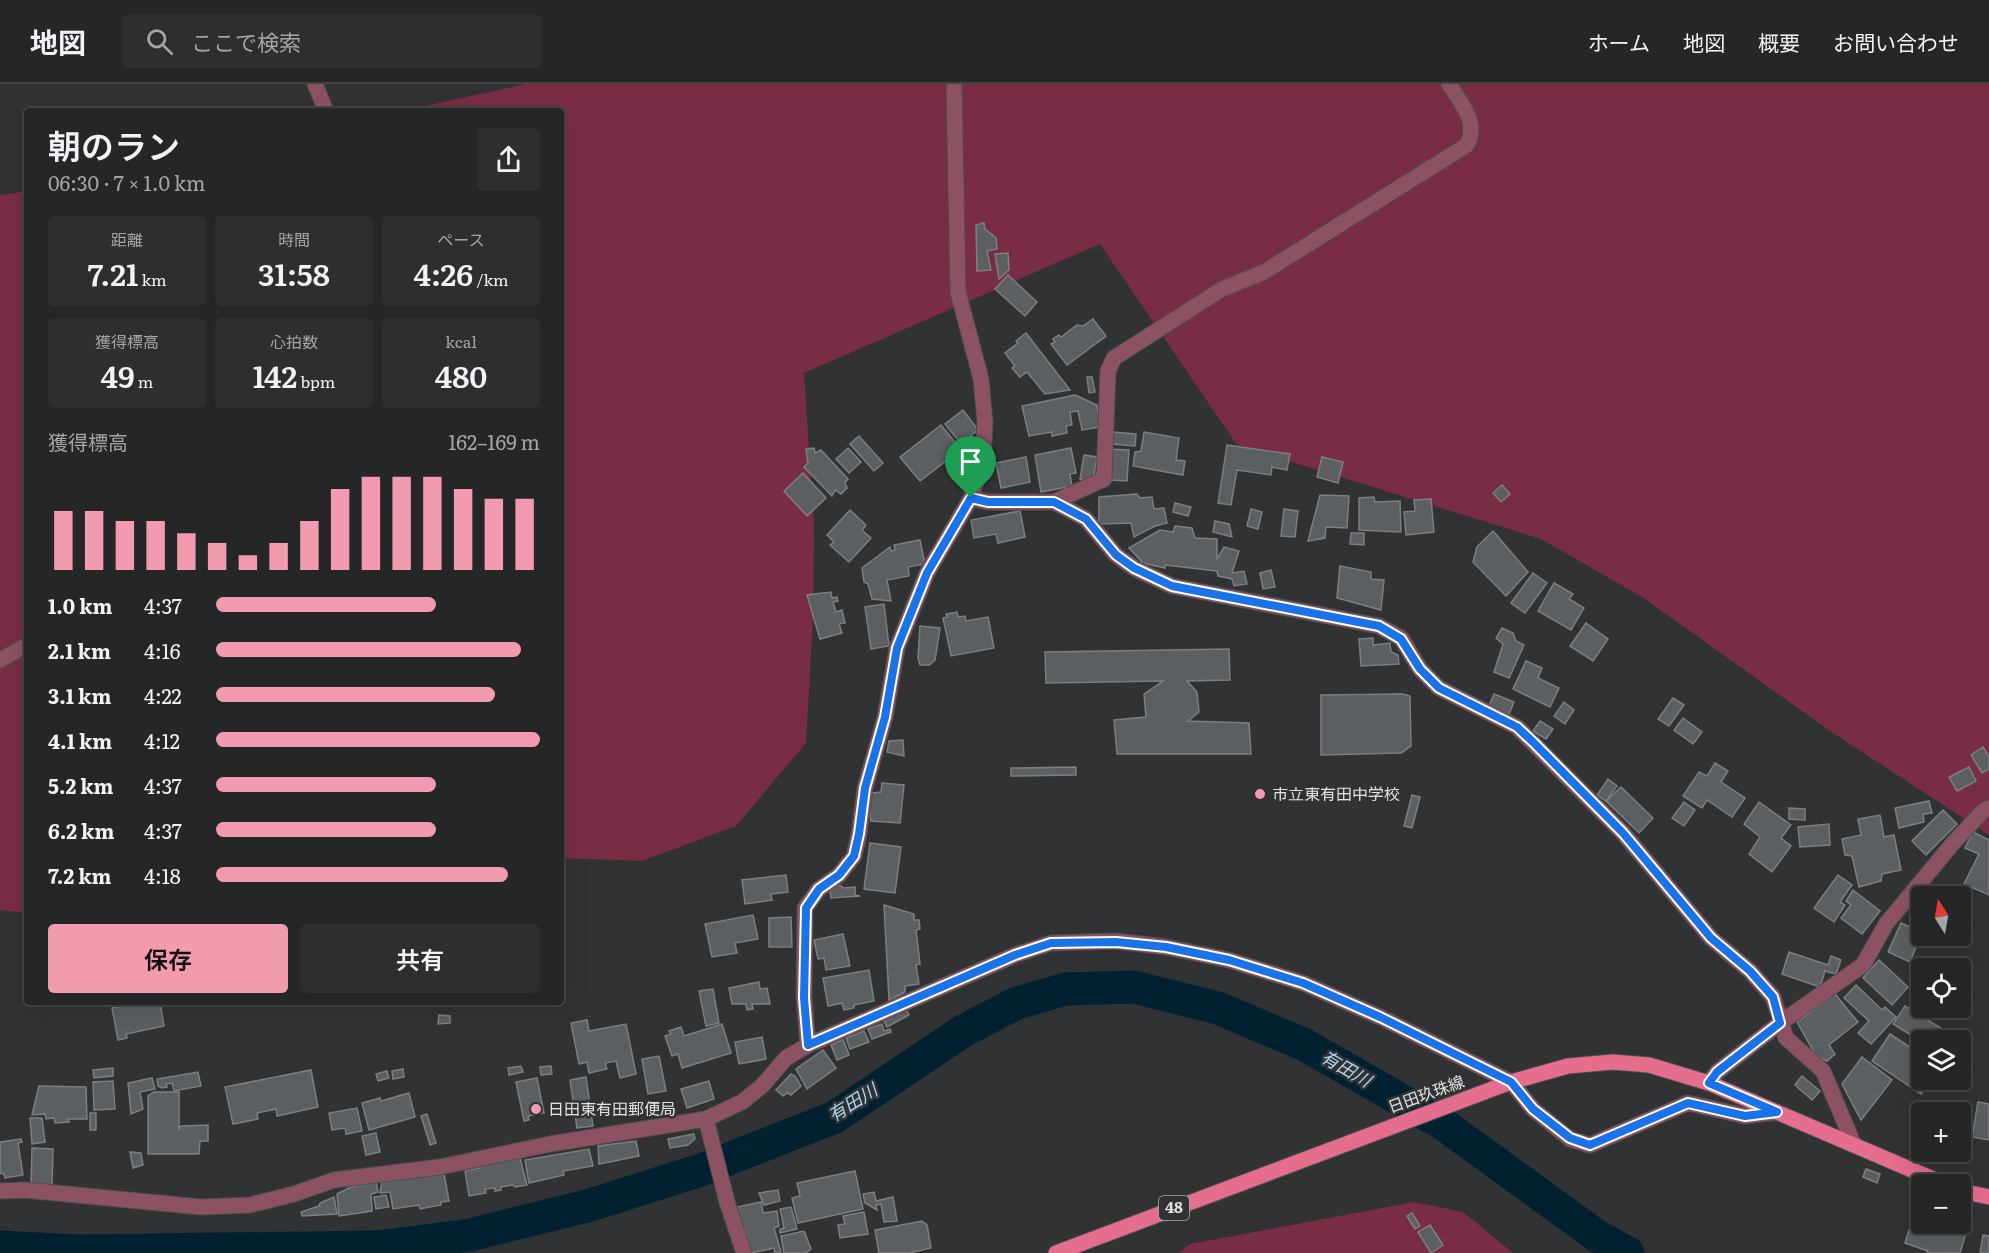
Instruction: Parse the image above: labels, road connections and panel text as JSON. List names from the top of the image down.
{
  "streets": {
    "main road": ["日田玖珠線", "48"]
  },
  "water": ["有田川"],
  "places": ["市立東有田中学校", "日田東有田郵便局"],
  "north": "top",
  "page": {
    "header": "地図",
    "search": "ここで検索",
    "nav": [
      "ホーム",
      "地図",
      "概要",
      "お問い合わせ"
    ],
    "heading": ["朝のラン", "06:30 · 7 × 1.0 km"],
    "stats": [
      ["距離", "7.21 km"],
      ["時間", "31:58"],
      ["ペース", "4:26 /km"],
      ["獲得標高", "49 m"],
      ["心拍数", "142 bpm"],
      ["kcal", "480"]
    ],
    "chart": ["獲得標高", "162–169 m"],
    "list": [
      {
        "name": "1.0 km",
        "note": "4:37"
      },
      {
        "name": "2.1 km",
        "note": "4:16"
      },
      {
        "name": "3.1 km",
        "note": "4:22"
      },
      {
        "name": "4.1 km",
        "note": "4:12"
      },
      {
        "name": "5.2 km",
        "note": "4:37"
      },
      {
        "name": "6.2 km",
        "note": "4:37"
      },
      {
        "name": "7.2 km",
        "note": "4:18"
      }
    ],
    "map_buttons": ["+", "−"],
    "buttons": ["保存", "共有"]
  }
}
